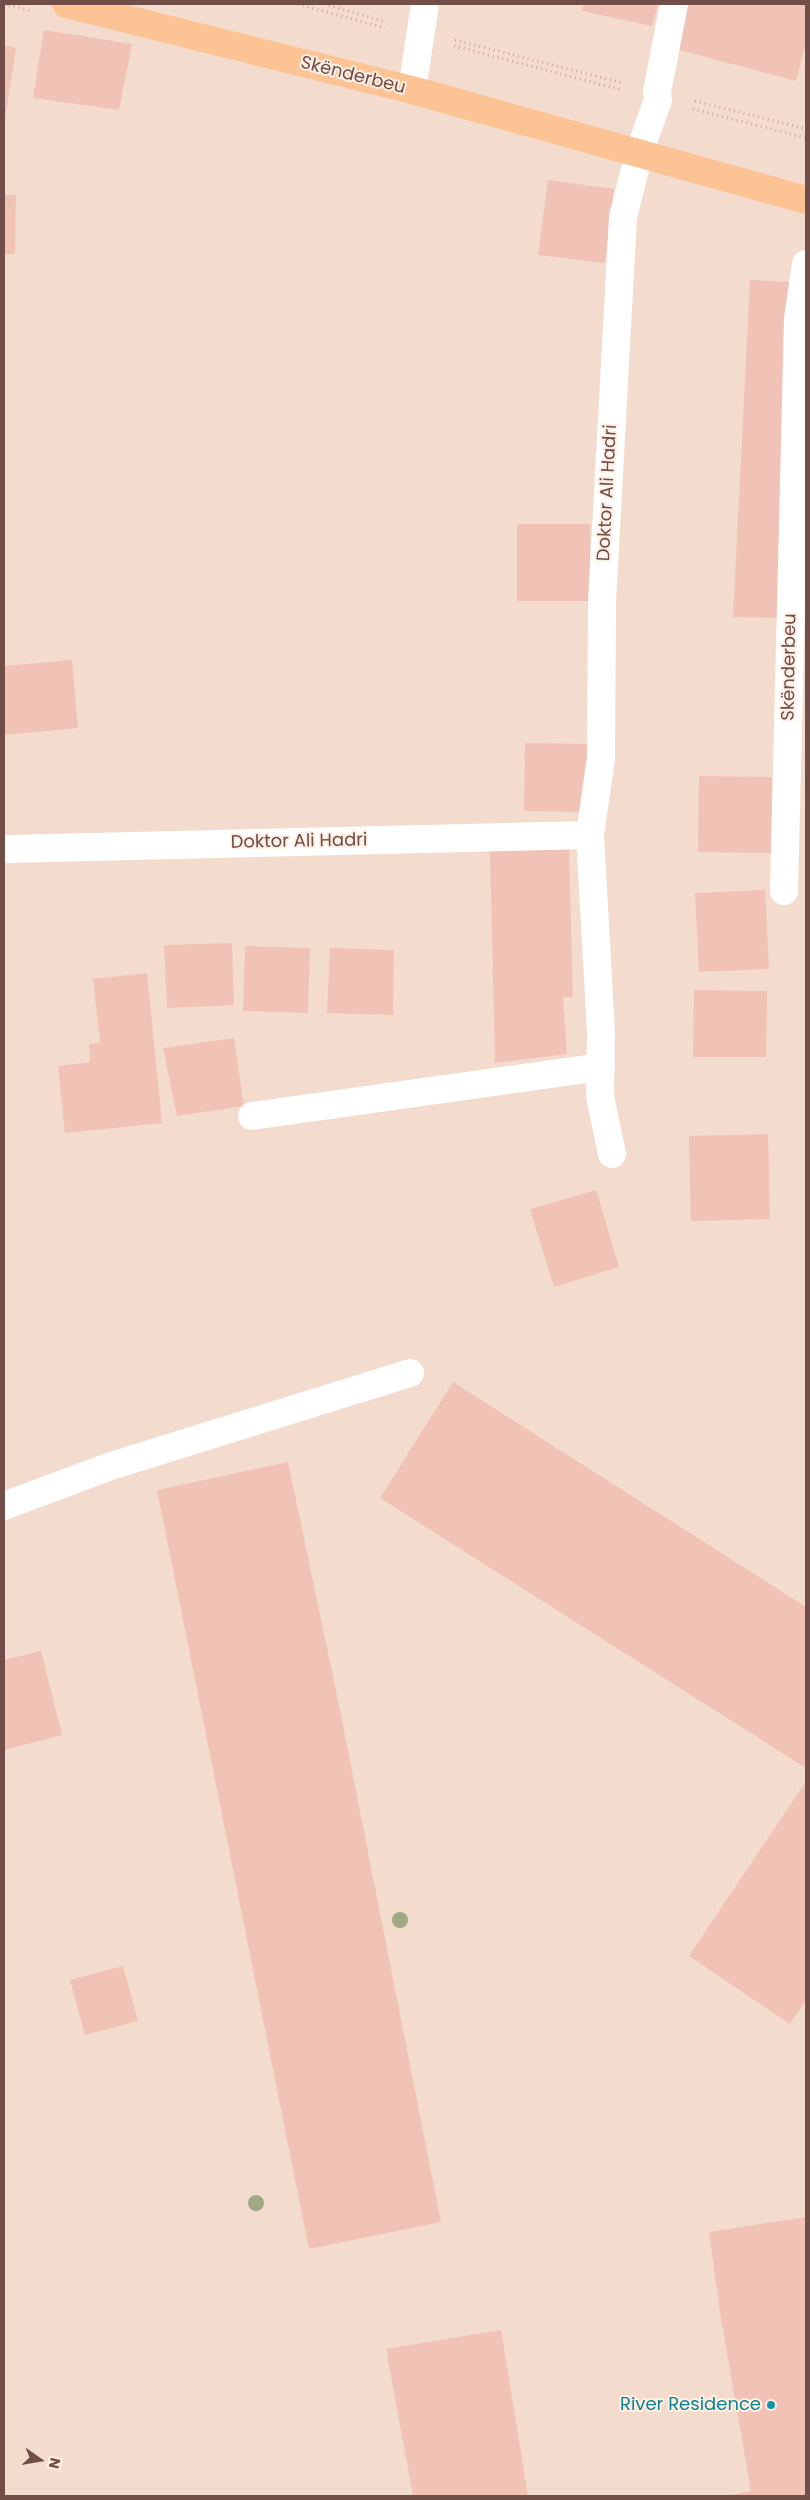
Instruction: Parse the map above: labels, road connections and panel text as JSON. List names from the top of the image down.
{
  "streets": {
    "main road": ["Skënderbeu"],
    "street": ["Doktor Ali Hadri"]
  },
  "crossings": [
    ["Skënderbeu", "Doktor Ali Hadri"]
  ],
  "places": ["River Residence"],
  "north": "right"
}
